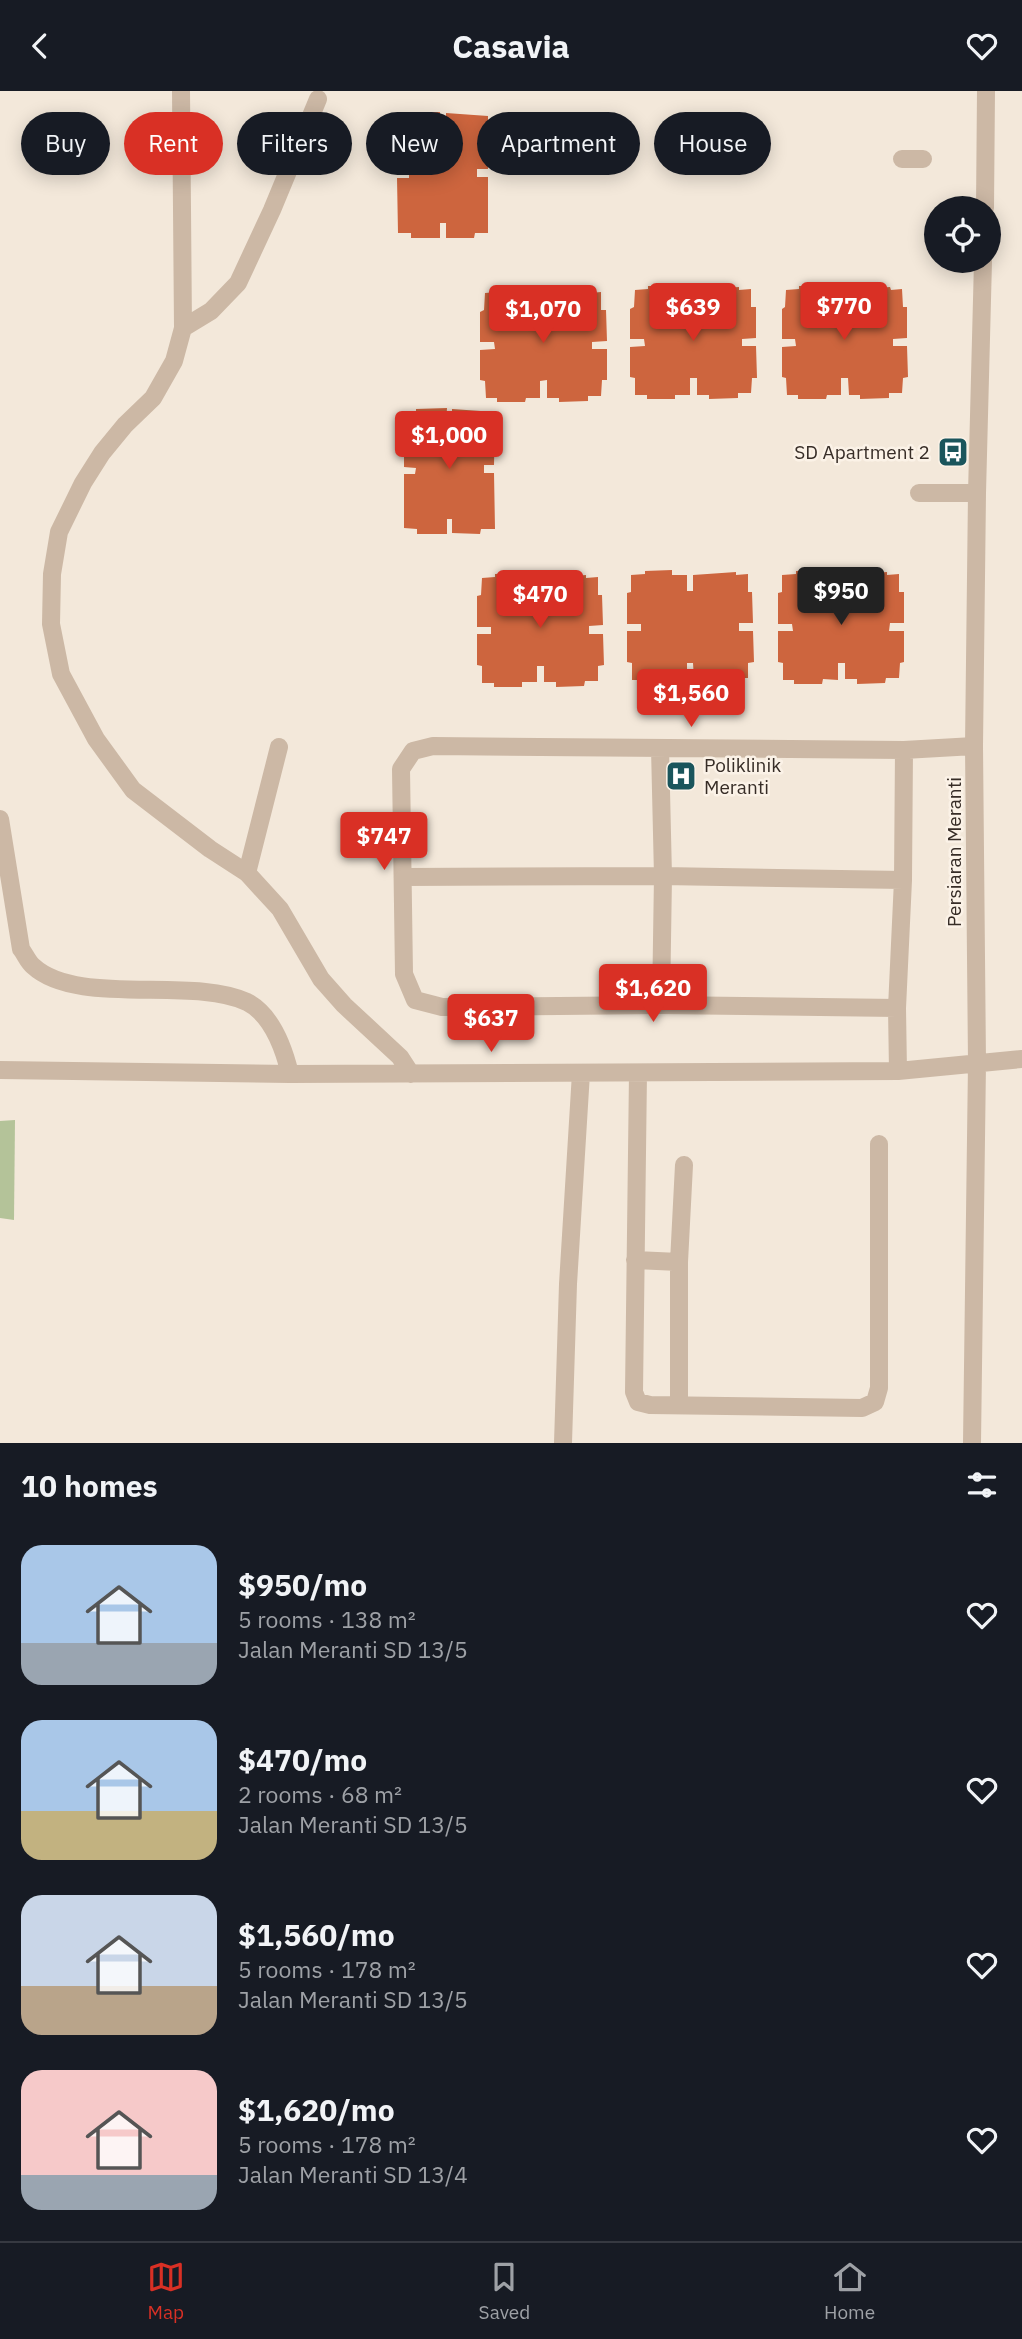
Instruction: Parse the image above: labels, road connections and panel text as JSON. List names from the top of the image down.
{
  "streets": {
    "street": ["Persiaran Meranti"]
  },
  "places": {
    "bus stop": ["SD Apartment 2"],
    "hospital": ["Poliklinik Meranti"]
  },
  "page": {
    "header": "Casavia",
    "chip": [
      "Buy",
      "Rent",
      "Filters",
      "New",
      "Apartment",
      "House"
    ],
    "price": [
      "$770",
      "$639",
      "$1,070",
      "$1,000",
      "$950",
      "$470",
      "$1,560",
      "$747",
      "$1,620",
      "$637"
    ],
    "heading": "10 homes",
    "list": [
      {
        "name": "$950/mo",
        "note": "5 rooms · 138 m² · Jalan Meranti SD 13/5"
      },
      {
        "name": "$470/mo",
        "note": "2 rooms · 68 m² · Jalan Meranti SD 13/5"
      },
      {
        "name": "$1,560/mo",
        "note": "5 rooms · 178 m² · Jalan Meranti SD 13/5"
      },
      {
        "name": "$1,620/mo",
        "note": "5 rooms · 178 m² · Jalan Meranti SD 13/4"
      }
    ],
    "tabs": ["Map", "Saved", "Home"]
  }
}
